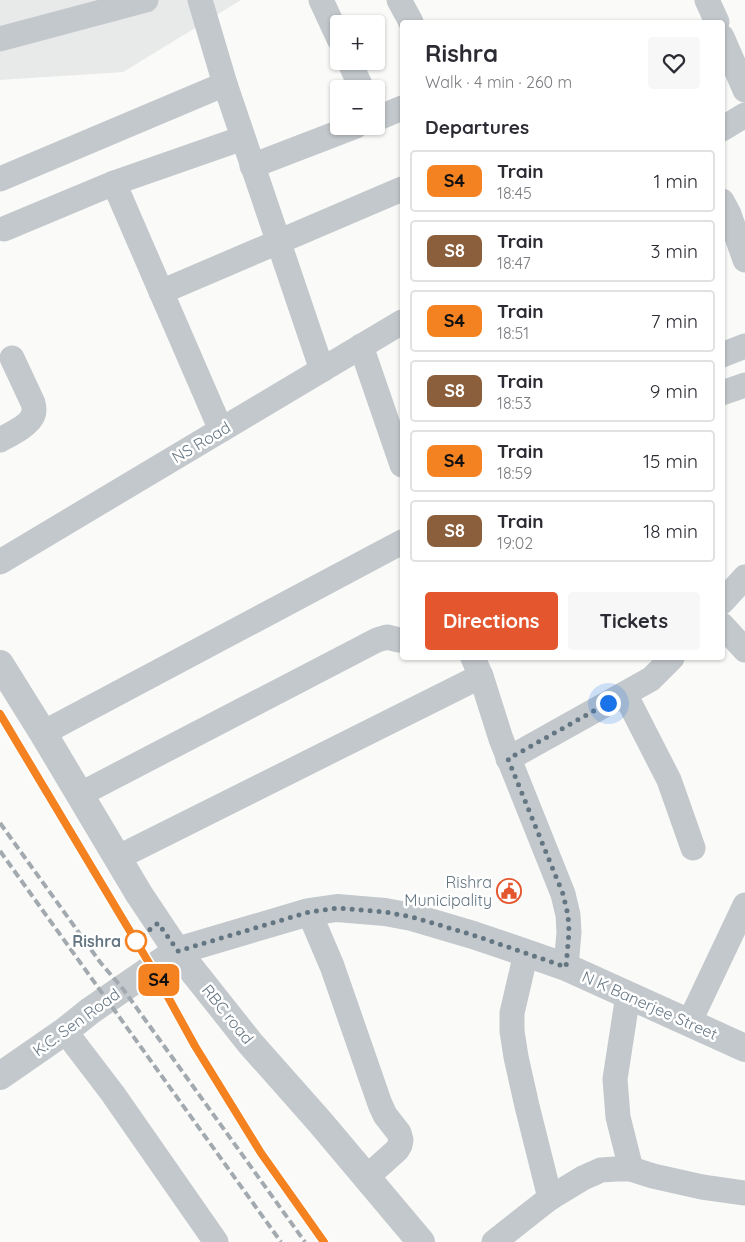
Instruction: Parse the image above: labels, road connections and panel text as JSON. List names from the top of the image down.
{
  "streets": {
    "street": [
      "NS Road",
      "N K Banerjee Street",
      "RBC road",
      "K.C. Sen Road"
    ]
  },
  "crossings": [
    ["N K Banerjee Street", "RBC road"],
    ["N K Banerjee Street", "K.C. Sen Road"],
    ["RBC road", "K.C. Sen Road"]
  ],
  "places": {
    "public building": ["Rishra Municipality"],
    "other": ["Rishra"]
  },
  "page": {
    "on_map": "S4",
    "map_buttons": ["+", "−"],
    "heading": [
      ["Rishra", "Walk · 4 min · 260 m"],
      "Departures"
    ],
    "list": [
      {
        "mark": "S4",
        "name": "Train",
        "note": "18:45",
        "value": "1 min"
      },
      {
        "mark": "S8",
        "name": "Train",
        "note": "18:47",
        "value": "3 min"
      },
      {
        "mark": "S4",
        "name": "Train",
        "note": "18:51",
        "value": "7 min"
      },
      {
        "mark": "S8",
        "name": "Train",
        "note": "18:53",
        "value": "9 min"
      },
      {
        "mark": "S4",
        "name": "Train",
        "note": "18:59",
        "value": "15 min"
      },
      {
        "mark": "S8",
        "name": "Train",
        "note": "19:02",
        "value": "18 min"
      }
    ],
    "buttons": ["Directions", "Tickets"]
  }
}
